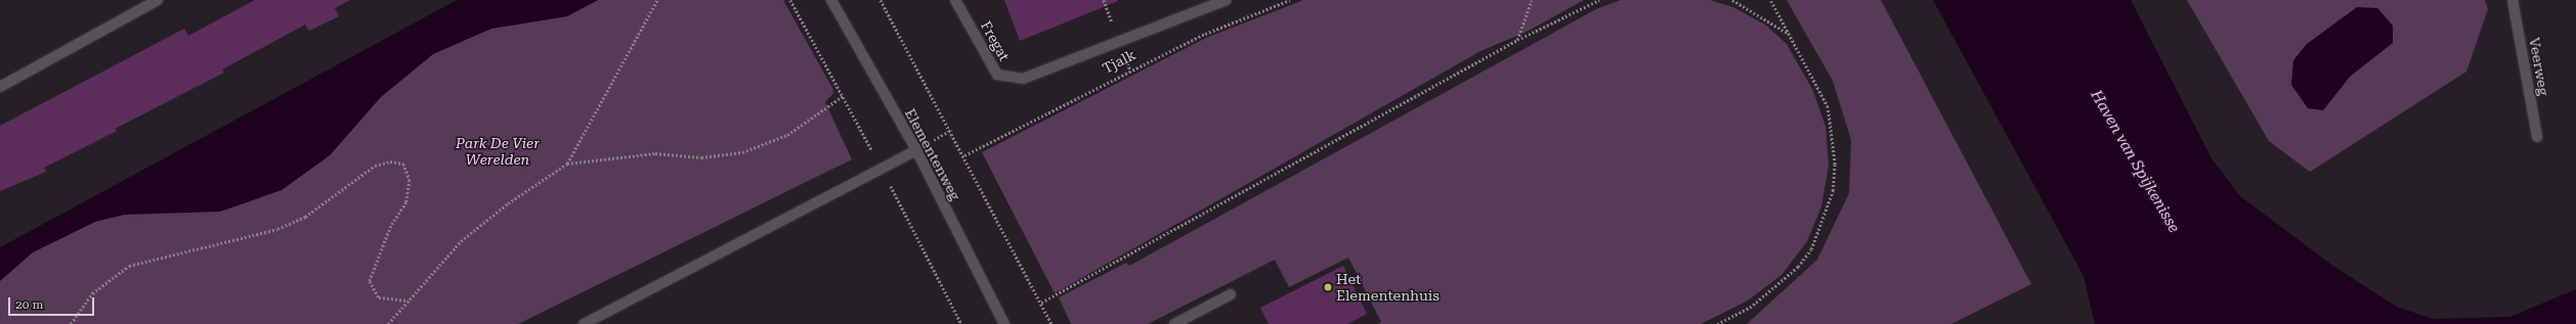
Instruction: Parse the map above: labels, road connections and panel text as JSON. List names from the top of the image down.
{
  "streets": {
    "street": [
      "Fregat",
      "Tjalk",
      "Veerweg",
      "Elementenweg"
    ]
  },
  "crossings": [
    ["Fregat", "Tjalk"],
    ["Tjalk", "Elementenweg"]
  ],
  "water": ["Haven van Spijkenisse"],
  "parks": ["Park De Vier Werelden"],
  "places": ["Het Elementenhuis"],
  "scale_bar": "20 m"
}
